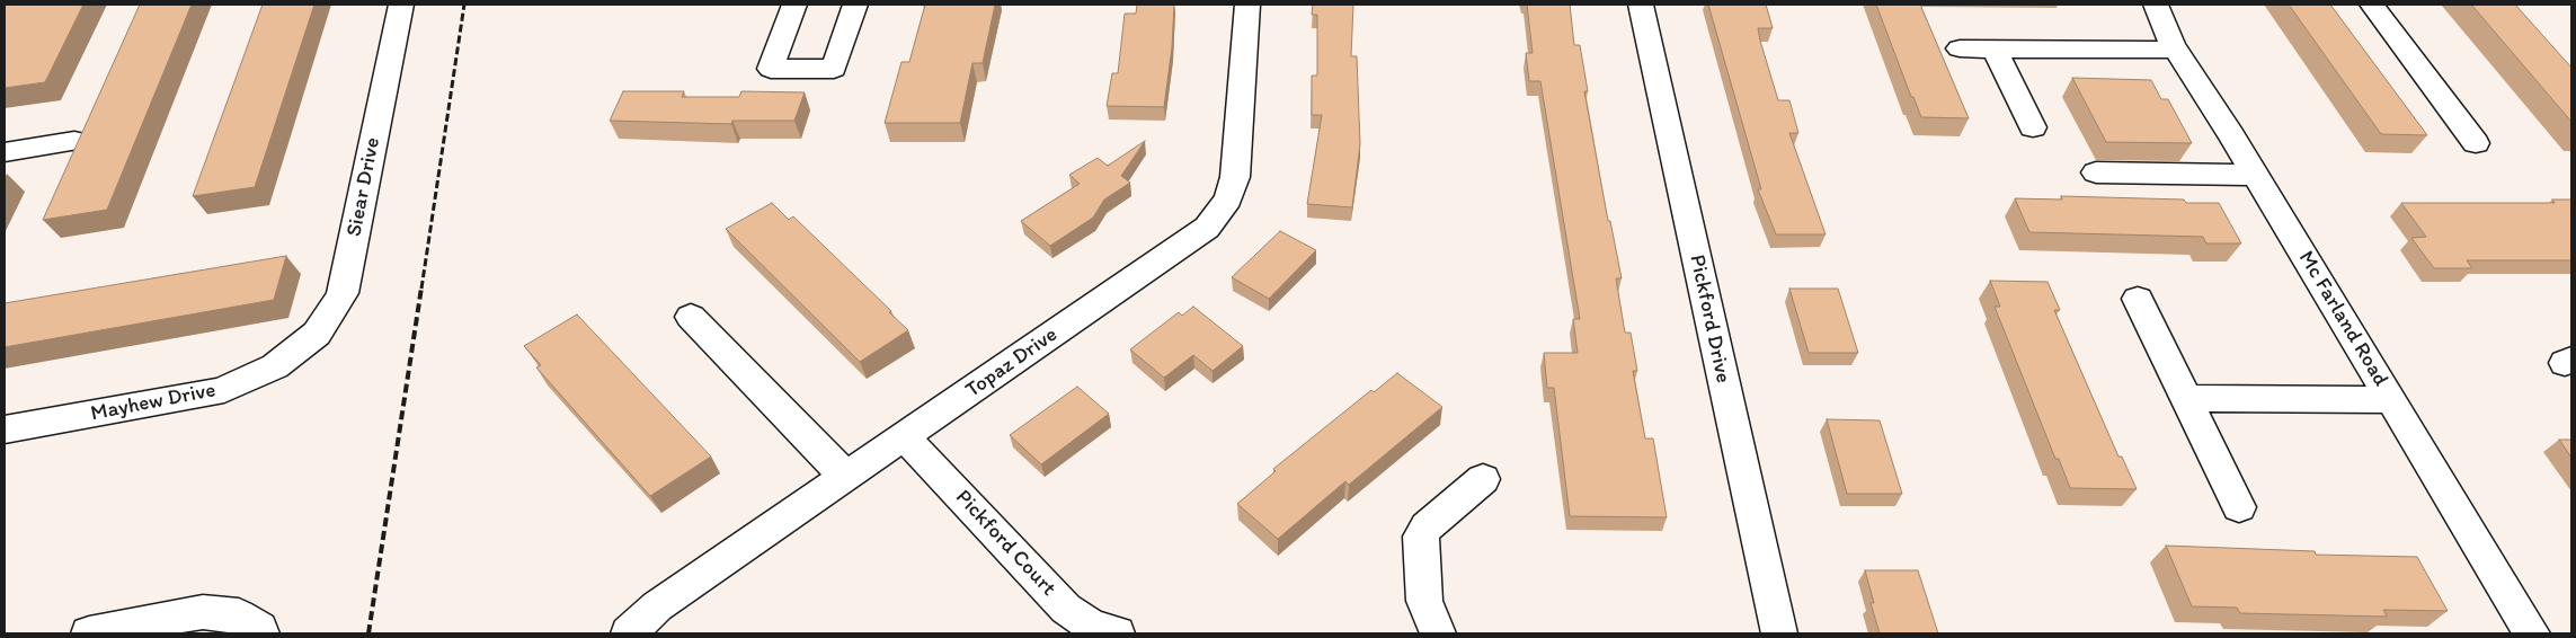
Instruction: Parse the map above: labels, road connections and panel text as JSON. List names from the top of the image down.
{
  "streets": {
    "street": [
      "Siear Drive",
      "Pickford Drive",
      "Mc Farland Road",
      "Topaz Drive",
      "Mayhew Drive",
      "Pickford Court"
    ]
  },
  "crossings": [
    ["Siear Drive", "Mayhew Drive"],
    ["Topaz Drive", "Pickford Court"]
  ]
}
